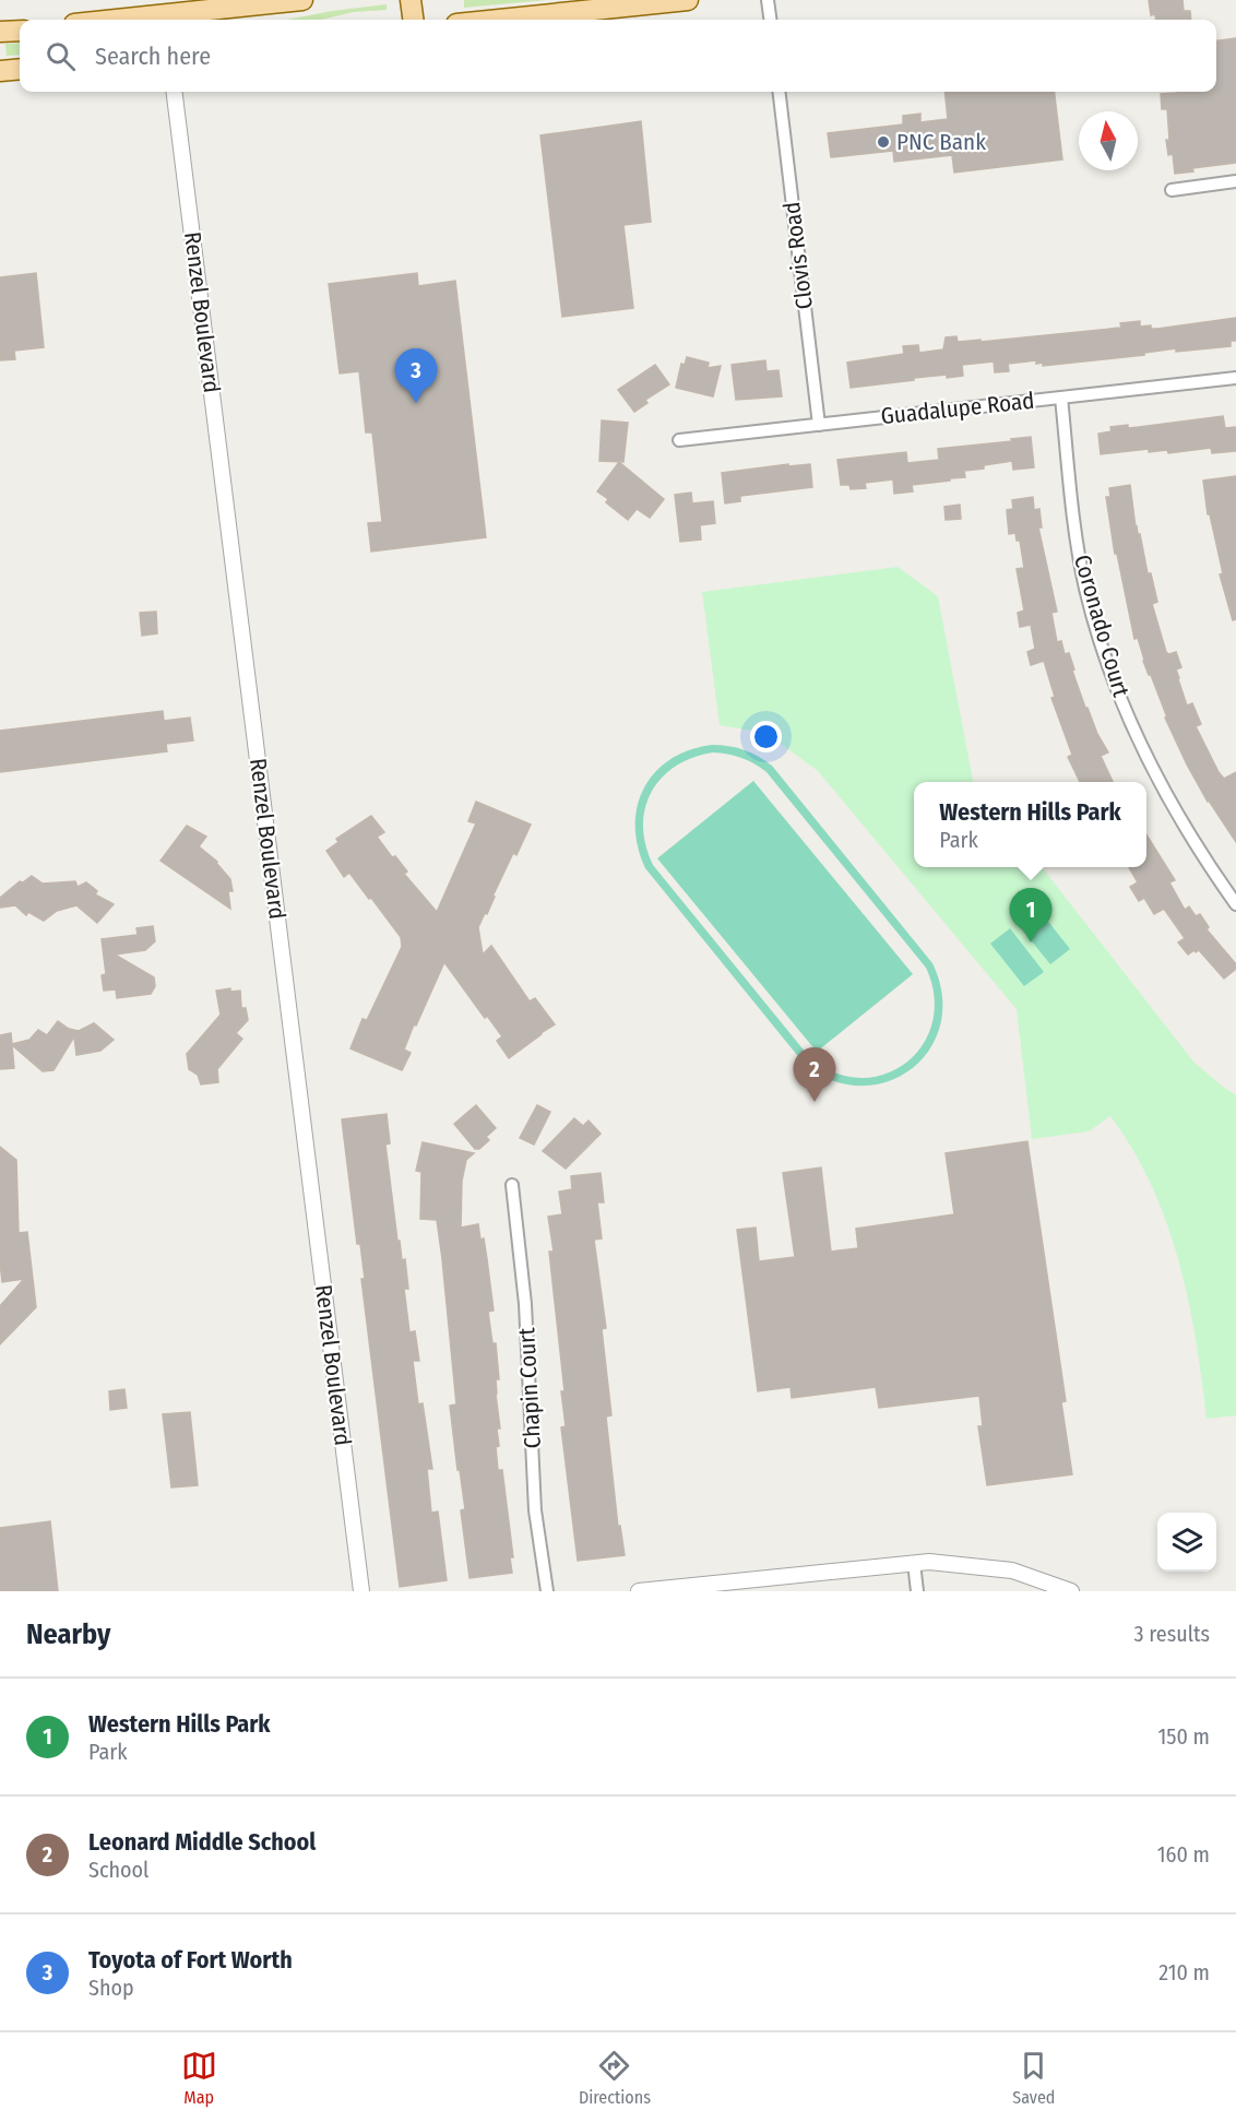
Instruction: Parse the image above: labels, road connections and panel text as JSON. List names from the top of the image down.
{
  "streets": {
    "street": [
      "Clovis Road",
      "Renzel Boulevard",
      "Guadalupe Road",
      "Coronado Court",
      "Chapin Court"
    ]
  },
  "crossings": [
    ["Clovis Road", "Guadalupe Road"],
    ["Guadalupe Road", "Coronado Court"]
  ],
  "places": ["PNC Bank"],
  "north": "top",
  "page": {
    "search": "Search here",
    "pins": ["3", "1", "2"],
    "popup": ["Western Hills Park", "Park"],
    "heading": ["Nearby", "3 results"],
    "list": [
      {
        "mark": "1",
        "name": "Western Hills Park",
        "note": "Park",
        "value": "150 m"
      },
      {
        "mark": "2",
        "name": "Leonard Middle School",
        "note": "School",
        "value": "160 m"
      },
      {
        "mark": "3",
        "name": "Toyota of Fort Worth",
        "note": "Shop",
        "value": "210 m"
      }
    ],
    "nav": ["Map", "Directions", "Saved"]
  }
}
